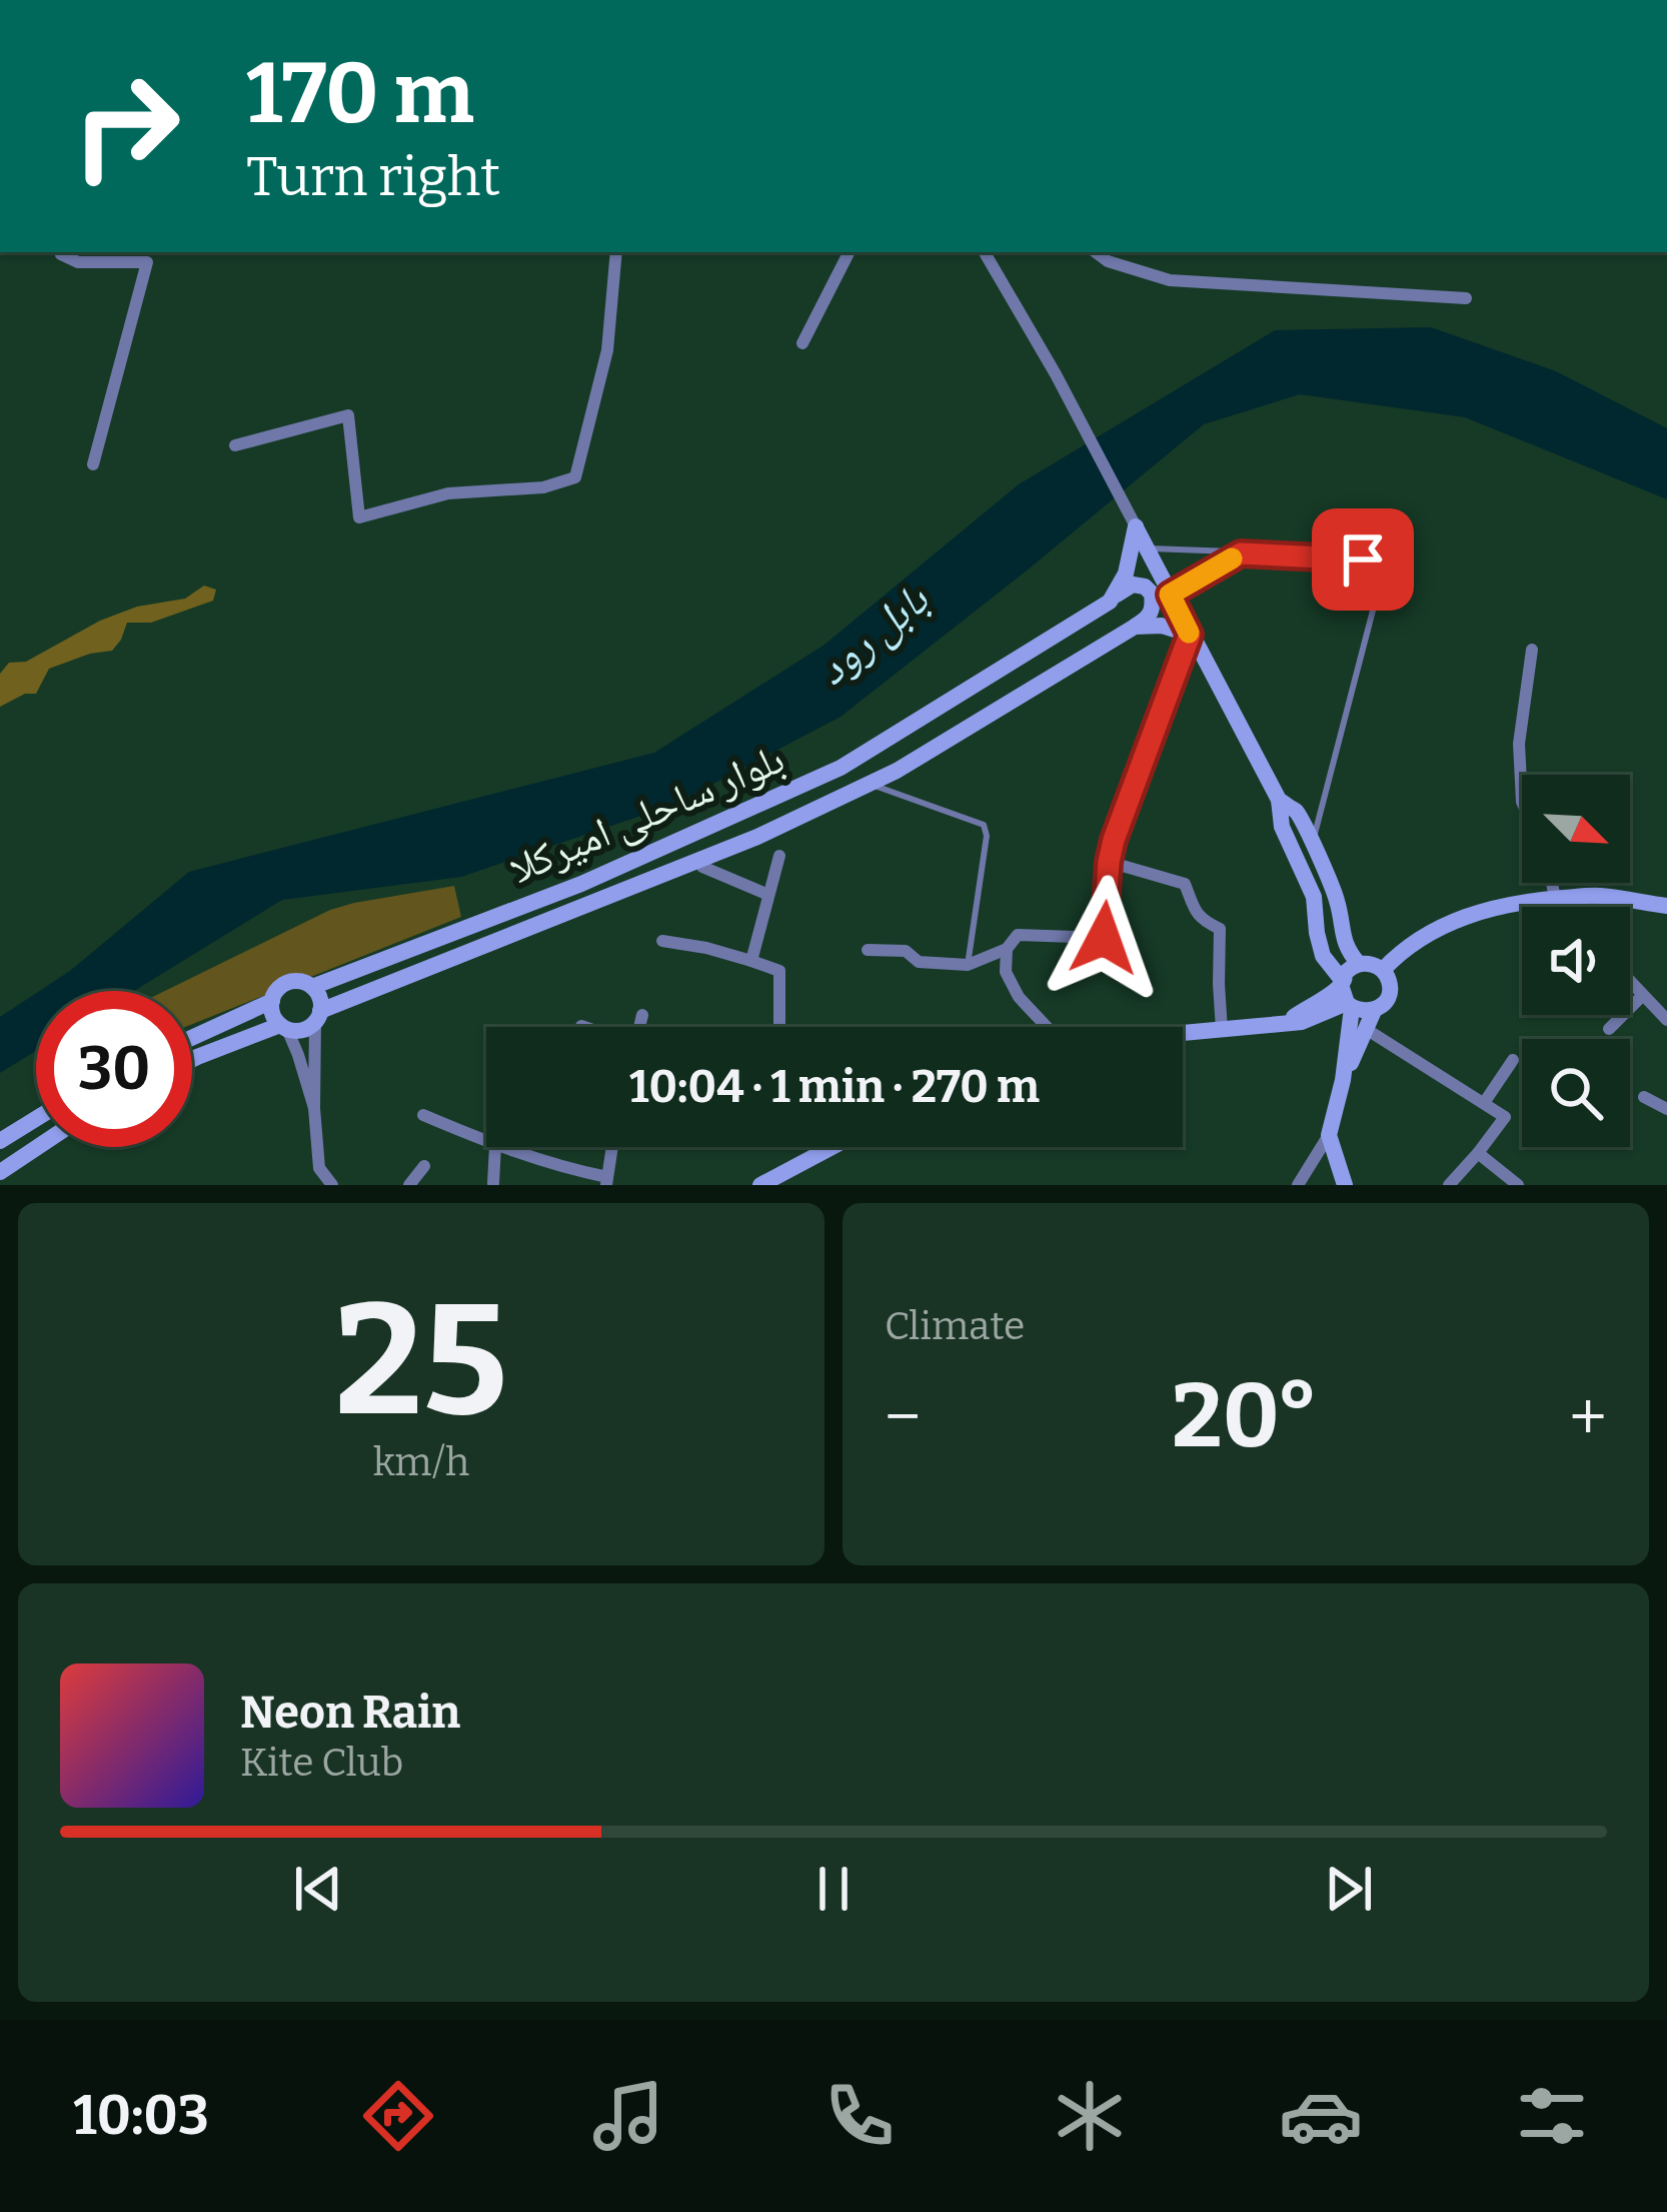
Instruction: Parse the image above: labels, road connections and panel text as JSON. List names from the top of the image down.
{
  "streets": {
    "main road": ["بلوار ساحلی امیرکلا"]
  },
  "water": ["بابل رود"],
  "north": "bottom right",
  "page": {
    "turn": ["170 m", "Turn right"],
    "limit": "30",
    "trip": "10:04 · 1 min · 270 m",
    "tile": [
      ["25", "km/h"],
      "Climate"
    ],
    "heat": ["−", "20°", "+"],
    "song": ["Neon Rain", "Kite Club"],
    "tabs": "10:03"
  }
}
